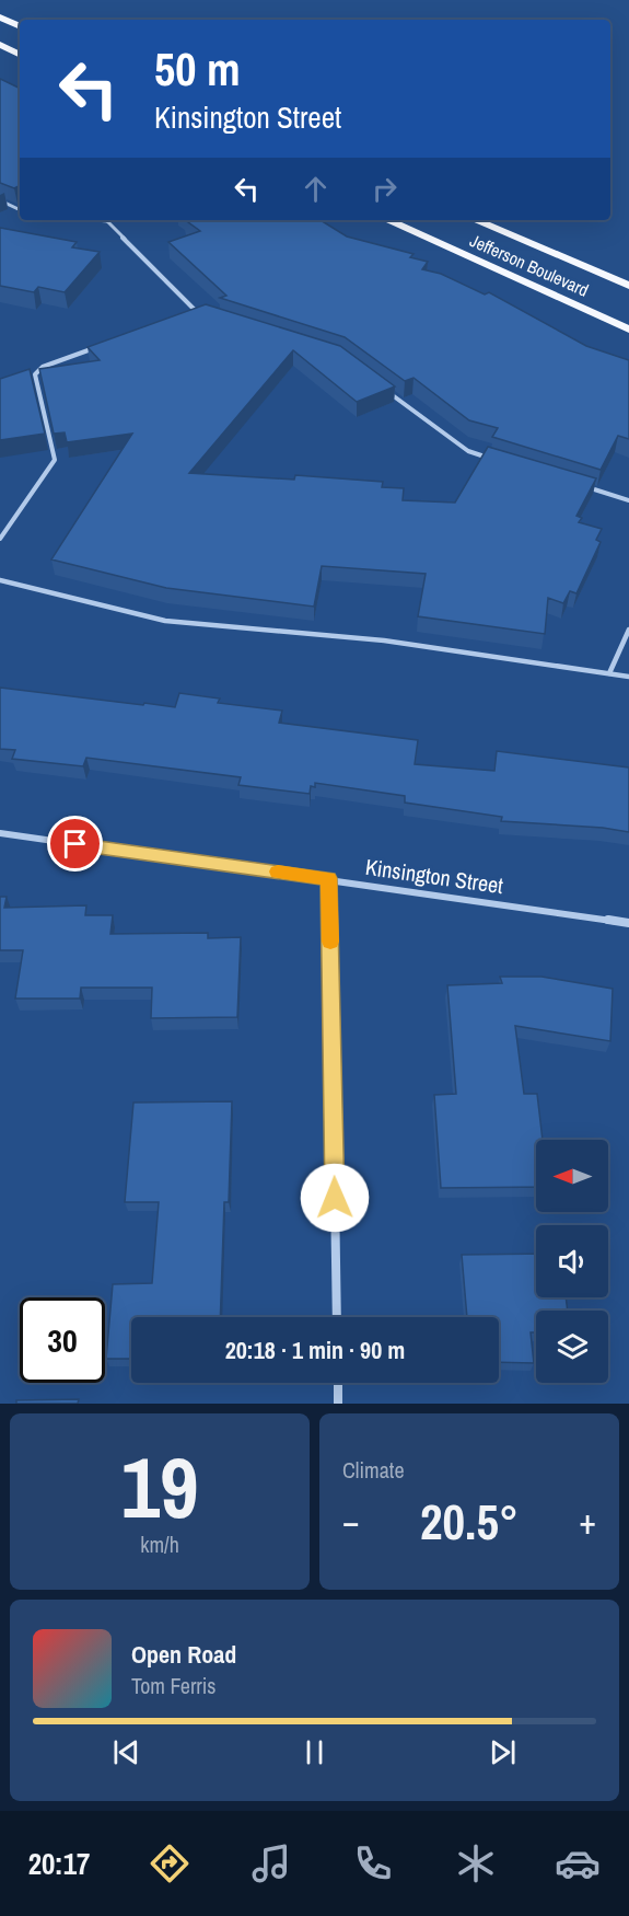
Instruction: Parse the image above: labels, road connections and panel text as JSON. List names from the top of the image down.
{
  "streets": {
    "main road": ["Jefferson Boulevard"],
    "street": ["Kinsington Street"]
  },
  "north": "left",
  "page": {
    "turn": ["50 m", "Kinsington Street"],
    "limit": "30",
    "trip": "20:18 · 1 min · 90 m",
    "tile": [
      ["19", "km/h"],
      "Climate"
    ],
    "heat": ["−", "20.5°", "+"],
    "song": ["Open Road", "Tom Ferris"],
    "tabs": "20:17"
  }
}
